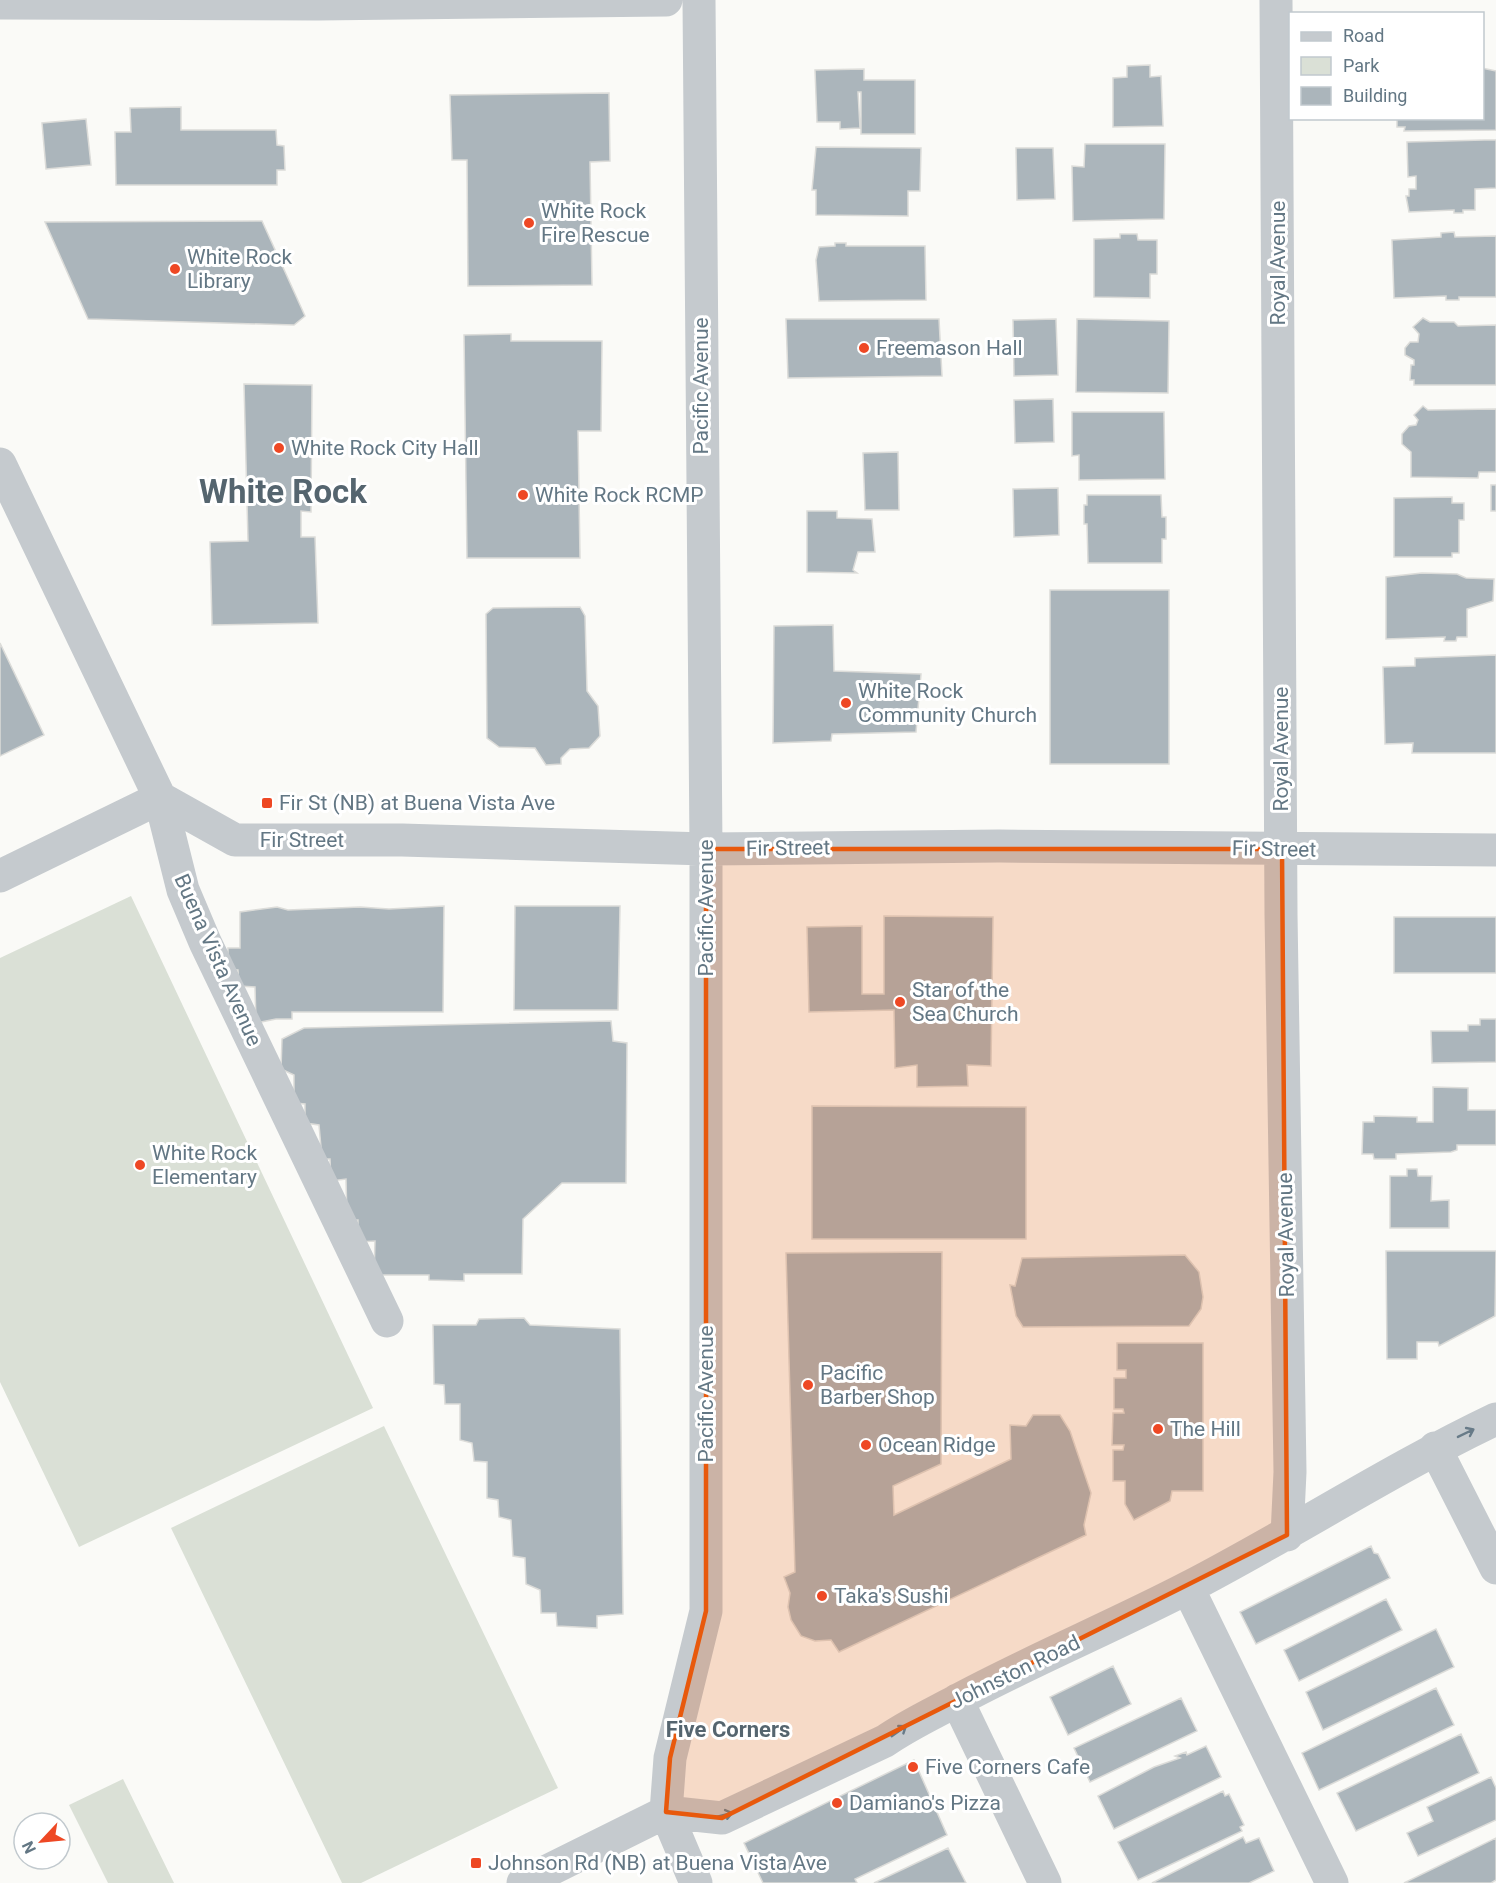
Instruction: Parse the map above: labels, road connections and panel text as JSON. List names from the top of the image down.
{
  "streets": {
    "street": [
      "Royal Avenue",
      "Pacific Avenue",
      "Fir Street",
      "Buena Vista Avenue",
      "Johnston Road"
    ]
  },
  "crossings": [
    ["Royal Avenue", "Fir Street"],
    ["Royal Avenue", "Johnston Road"],
    ["Pacific Avenue", "Fir Street"],
    ["Pacific Avenue", "Johnston Road"],
    ["Fir Street", "Buena Vista Avenue"]
  ],
  "one_way": ["Johnston Road"],
  "districts": ["White Rock", "Five Corners"],
  "places": {
    "other": [
      "White Rock Fire Rescue",
      "White Rock Library",
      "Freemason Hall",
      "White Rock City Hall",
      "White Rock RCMP",
      "White Rock Community Church",
      "Star of the Sea Church",
      "White Rock Elementary",
      "Pacific Barber Shop",
      "The Hill",
      "Ocean Ridge",
      "Taka's Sushi",
      "Five Corners Cafe",
      "Damiano's Pizza"
    ],
    "transit": ["Fir St (NB) at Buena Vista Ave", "Johnson Rd (NB) at Buena Vista Ave"]
  },
  "legend": ["Road", "Park", "Building"],
  "north": "bottom left"
}
